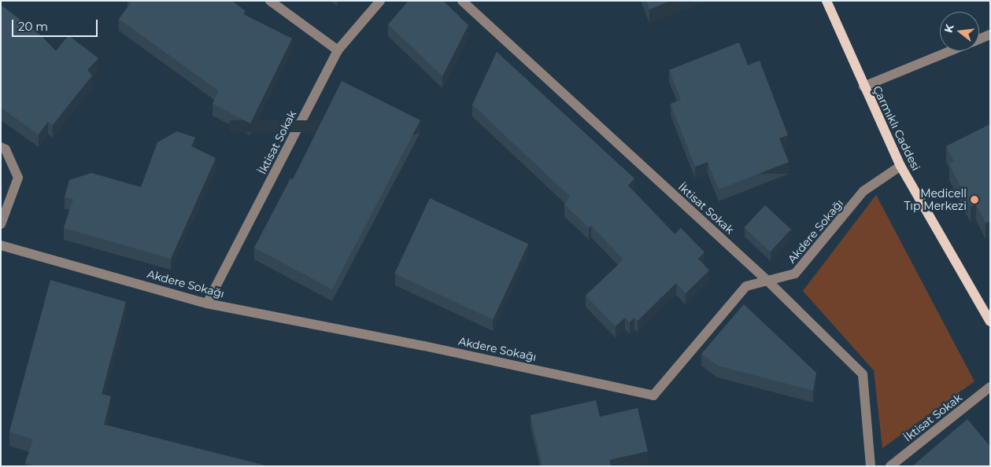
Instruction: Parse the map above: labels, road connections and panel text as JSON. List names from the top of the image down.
{
  "streets": {
    "main road": ["Çarmıklı Caddesi"],
    "street": ["İktisat Sokak", "Akdere Sokağı"]
  },
  "crossings": [
    ["Çarmıklı Caddesi", "Akdere Sokağı"],
    ["İktisat Sokak", "Akdere Sokağı"]
  ],
  "places": ["Medicell Tıp Merkezi"],
  "scale_bar": "20 m",
  "north": "left"
}
